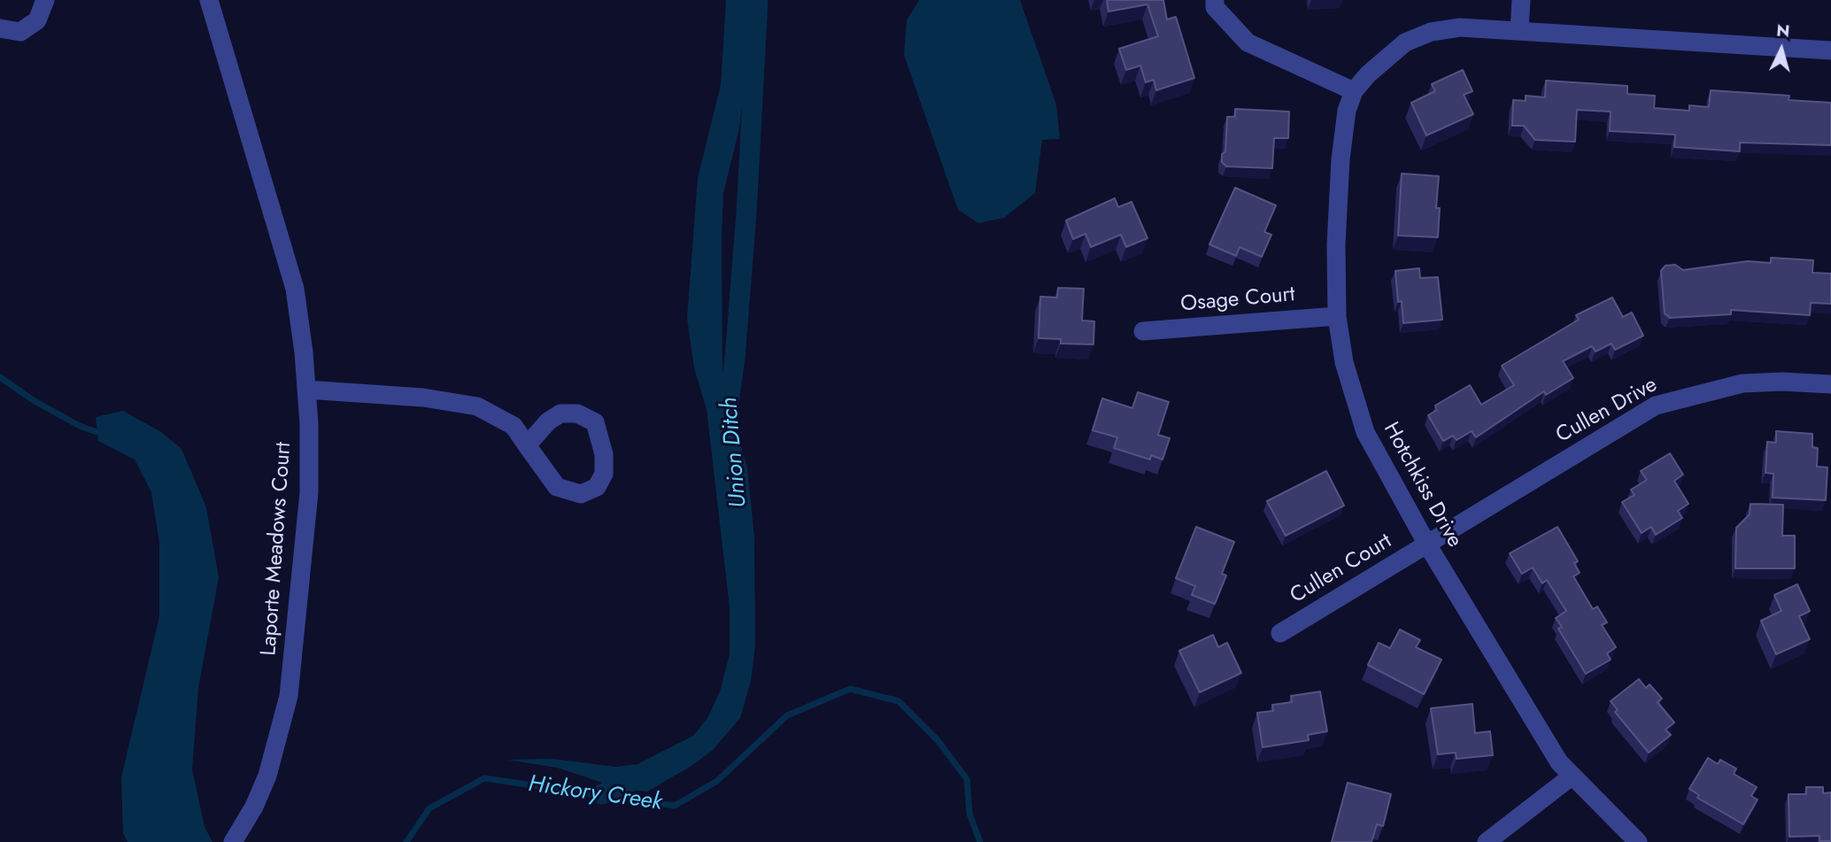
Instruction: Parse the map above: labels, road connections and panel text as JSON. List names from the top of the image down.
{
  "streets": {
    "street": [
      "Osage Court",
      "Cullen Drive",
      "Hotchkiss Drive",
      "Laporte Meadows Court",
      "Cullen Court"
    ]
  },
  "crossings": [
    ["Osage Court", "Hotchkiss Drive"],
    ["Cullen Drive", "Hotchkiss Drive"],
    ["Cullen Drive", "Cullen Court"],
    ["Hotchkiss Drive", "Cullen Court"]
  ],
  "water": ["Union Ditch", "Hickory Creek"],
  "north": "top"
}
